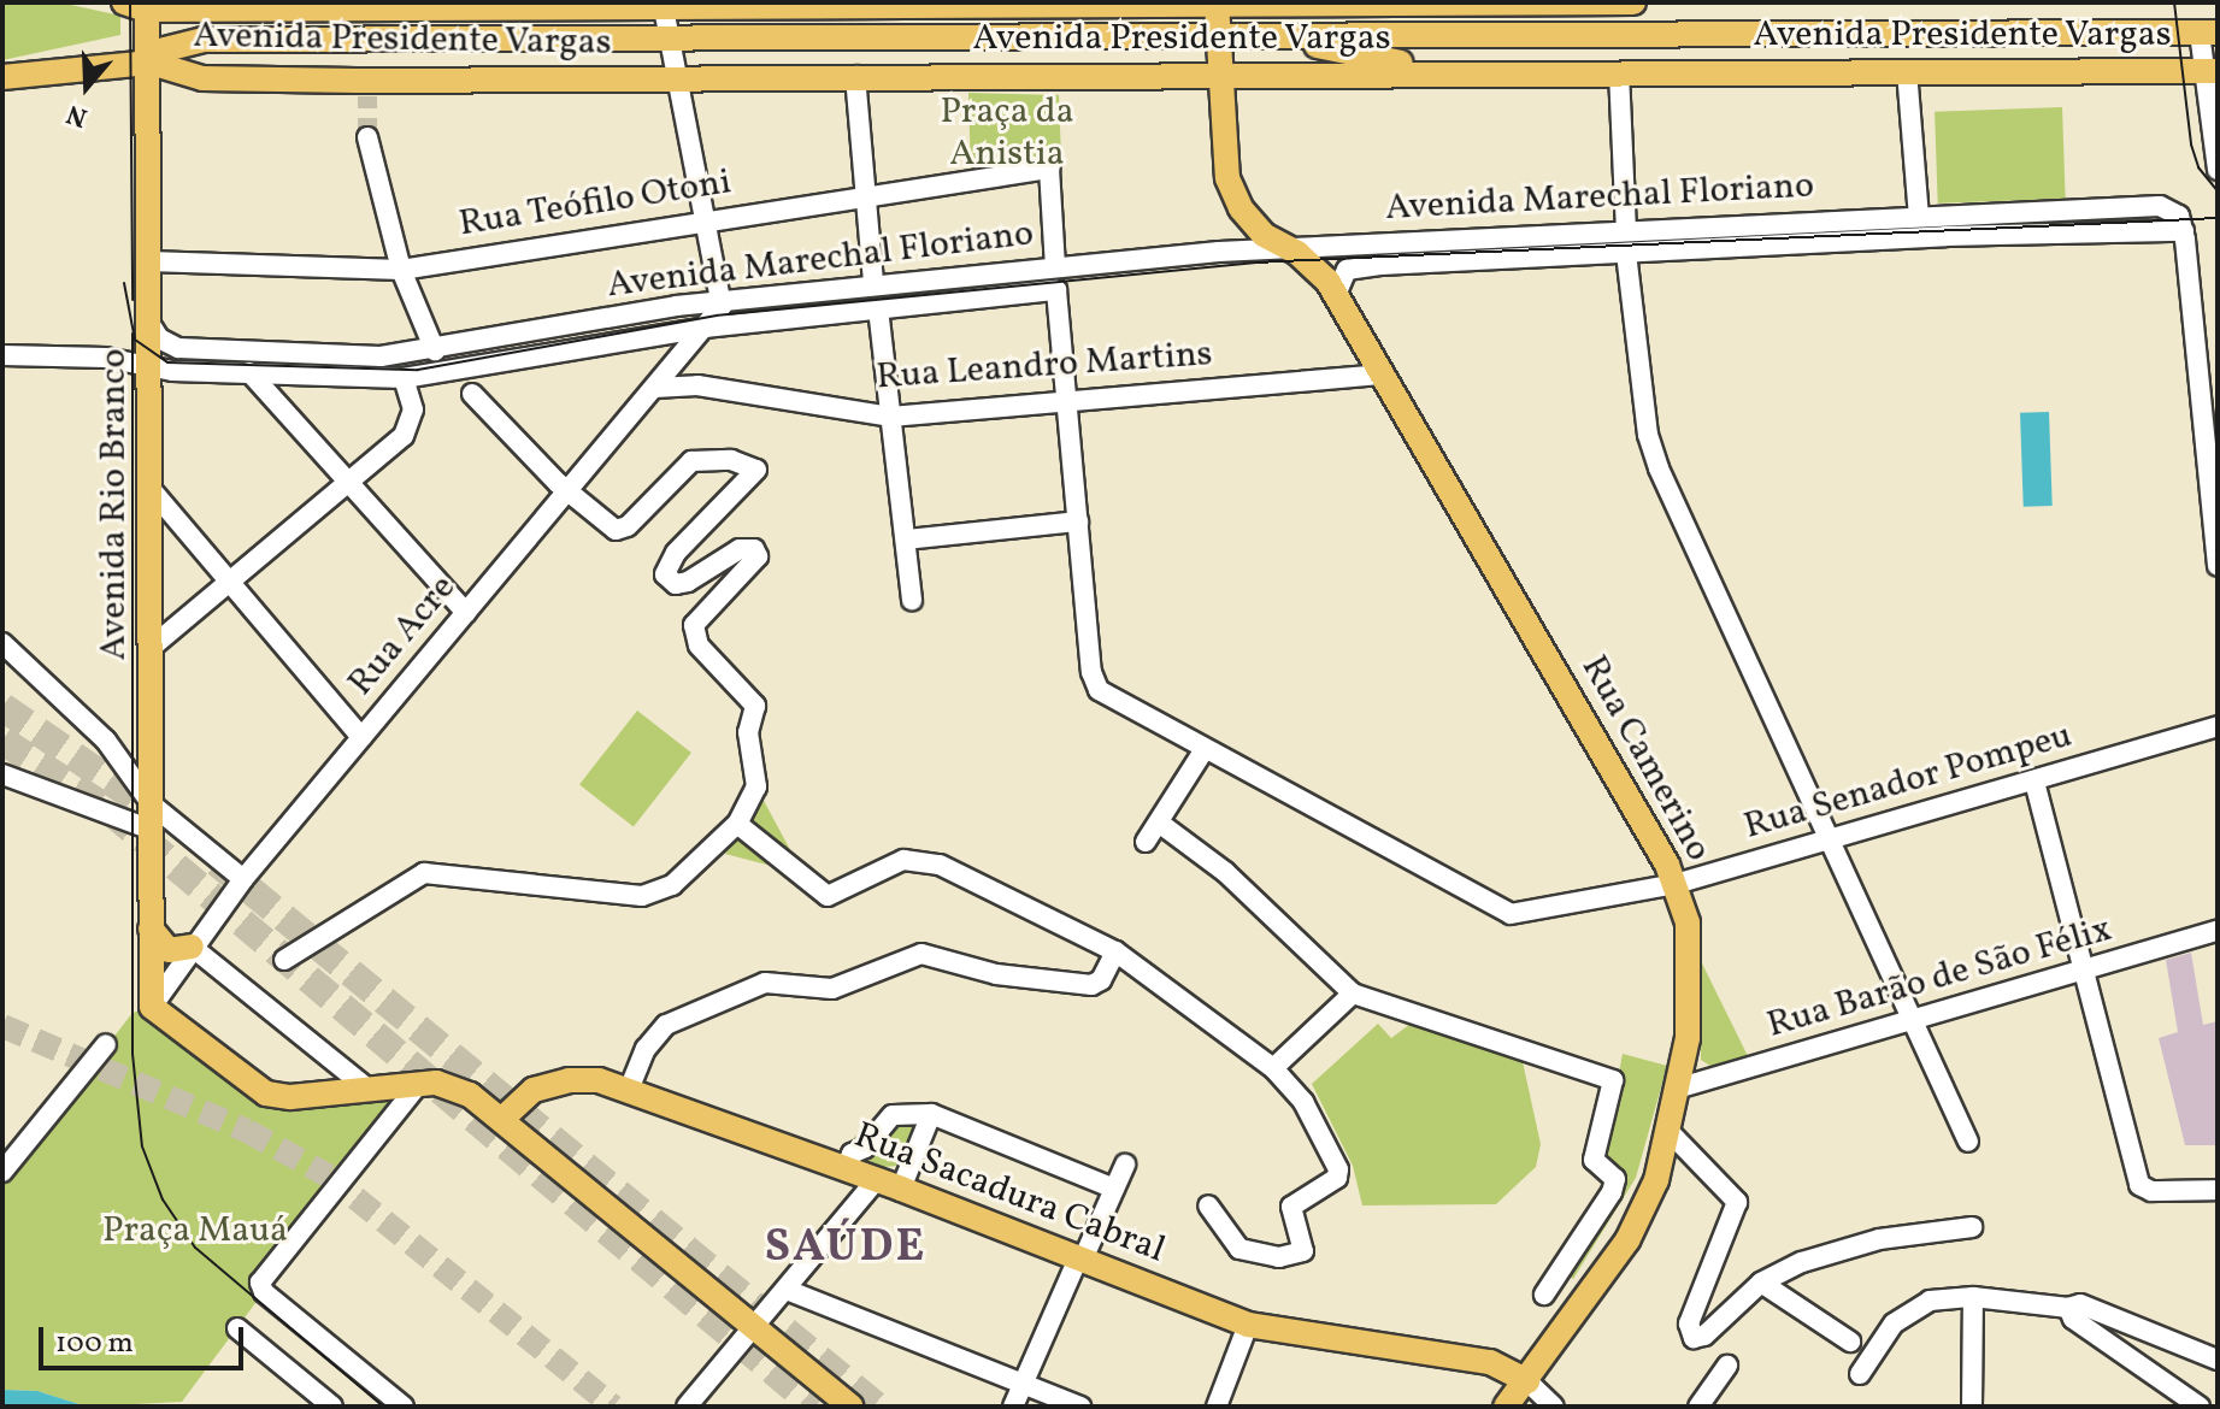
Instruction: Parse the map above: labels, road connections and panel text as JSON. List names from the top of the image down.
{
  "streets": {
    "main road": [
      "Avenida Presidente Vargas",
      "Avenida Rio Branco",
      "Rua Camerino",
      "Rua Sacadura Cabral"
    ],
    "street": [
      "Avenida Marechal Floriano",
      "Rua Teófilo Otoni",
      "Rua Leandro Martins",
      "Rua Acre",
      "Rua Senador Pompeu",
      "Rua Barão de São Félix"
    ]
  },
  "crossings": [
    ["Avenida Presidente Vargas", "Avenida Rio Branco"],
    ["Avenida Presidente Vargas", "Rua Camerino"],
    ["Avenida Marechal Floriano", "Rua Teófilo Otoni"],
    ["Avenida Marechal Floriano", "Rua Leandro Martins"],
    ["Avenida Marechal Floriano", "Avenida Rio Branco"],
    ["Avenida Marechal Floriano", "Rua Acre"],
    ["Avenida Marechal Floriano", "Rua Camerino"],
    ["Rua Teófilo Otoni", "Avenida Rio Branco"],
    ["Rua Leandro Martins", "Rua Acre"],
    ["Rua Leandro Martins", "Rua Camerino"],
    ["Avenida Rio Branco", "Rua Acre"],
    ["Rua Camerino", "Rua Senador Pompeu"],
    ["Rua Camerino", "Rua Barão de São Félix"],
    ["Rua Camerino", "Rua Sacadura Cabral"]
  ],
  "districts": ["SAÚDE"],
  "parks": ["Praça da Anistia", "Praça Mauá"],
  "scale_bar": "100 m",
  "north": "bottom"
}
